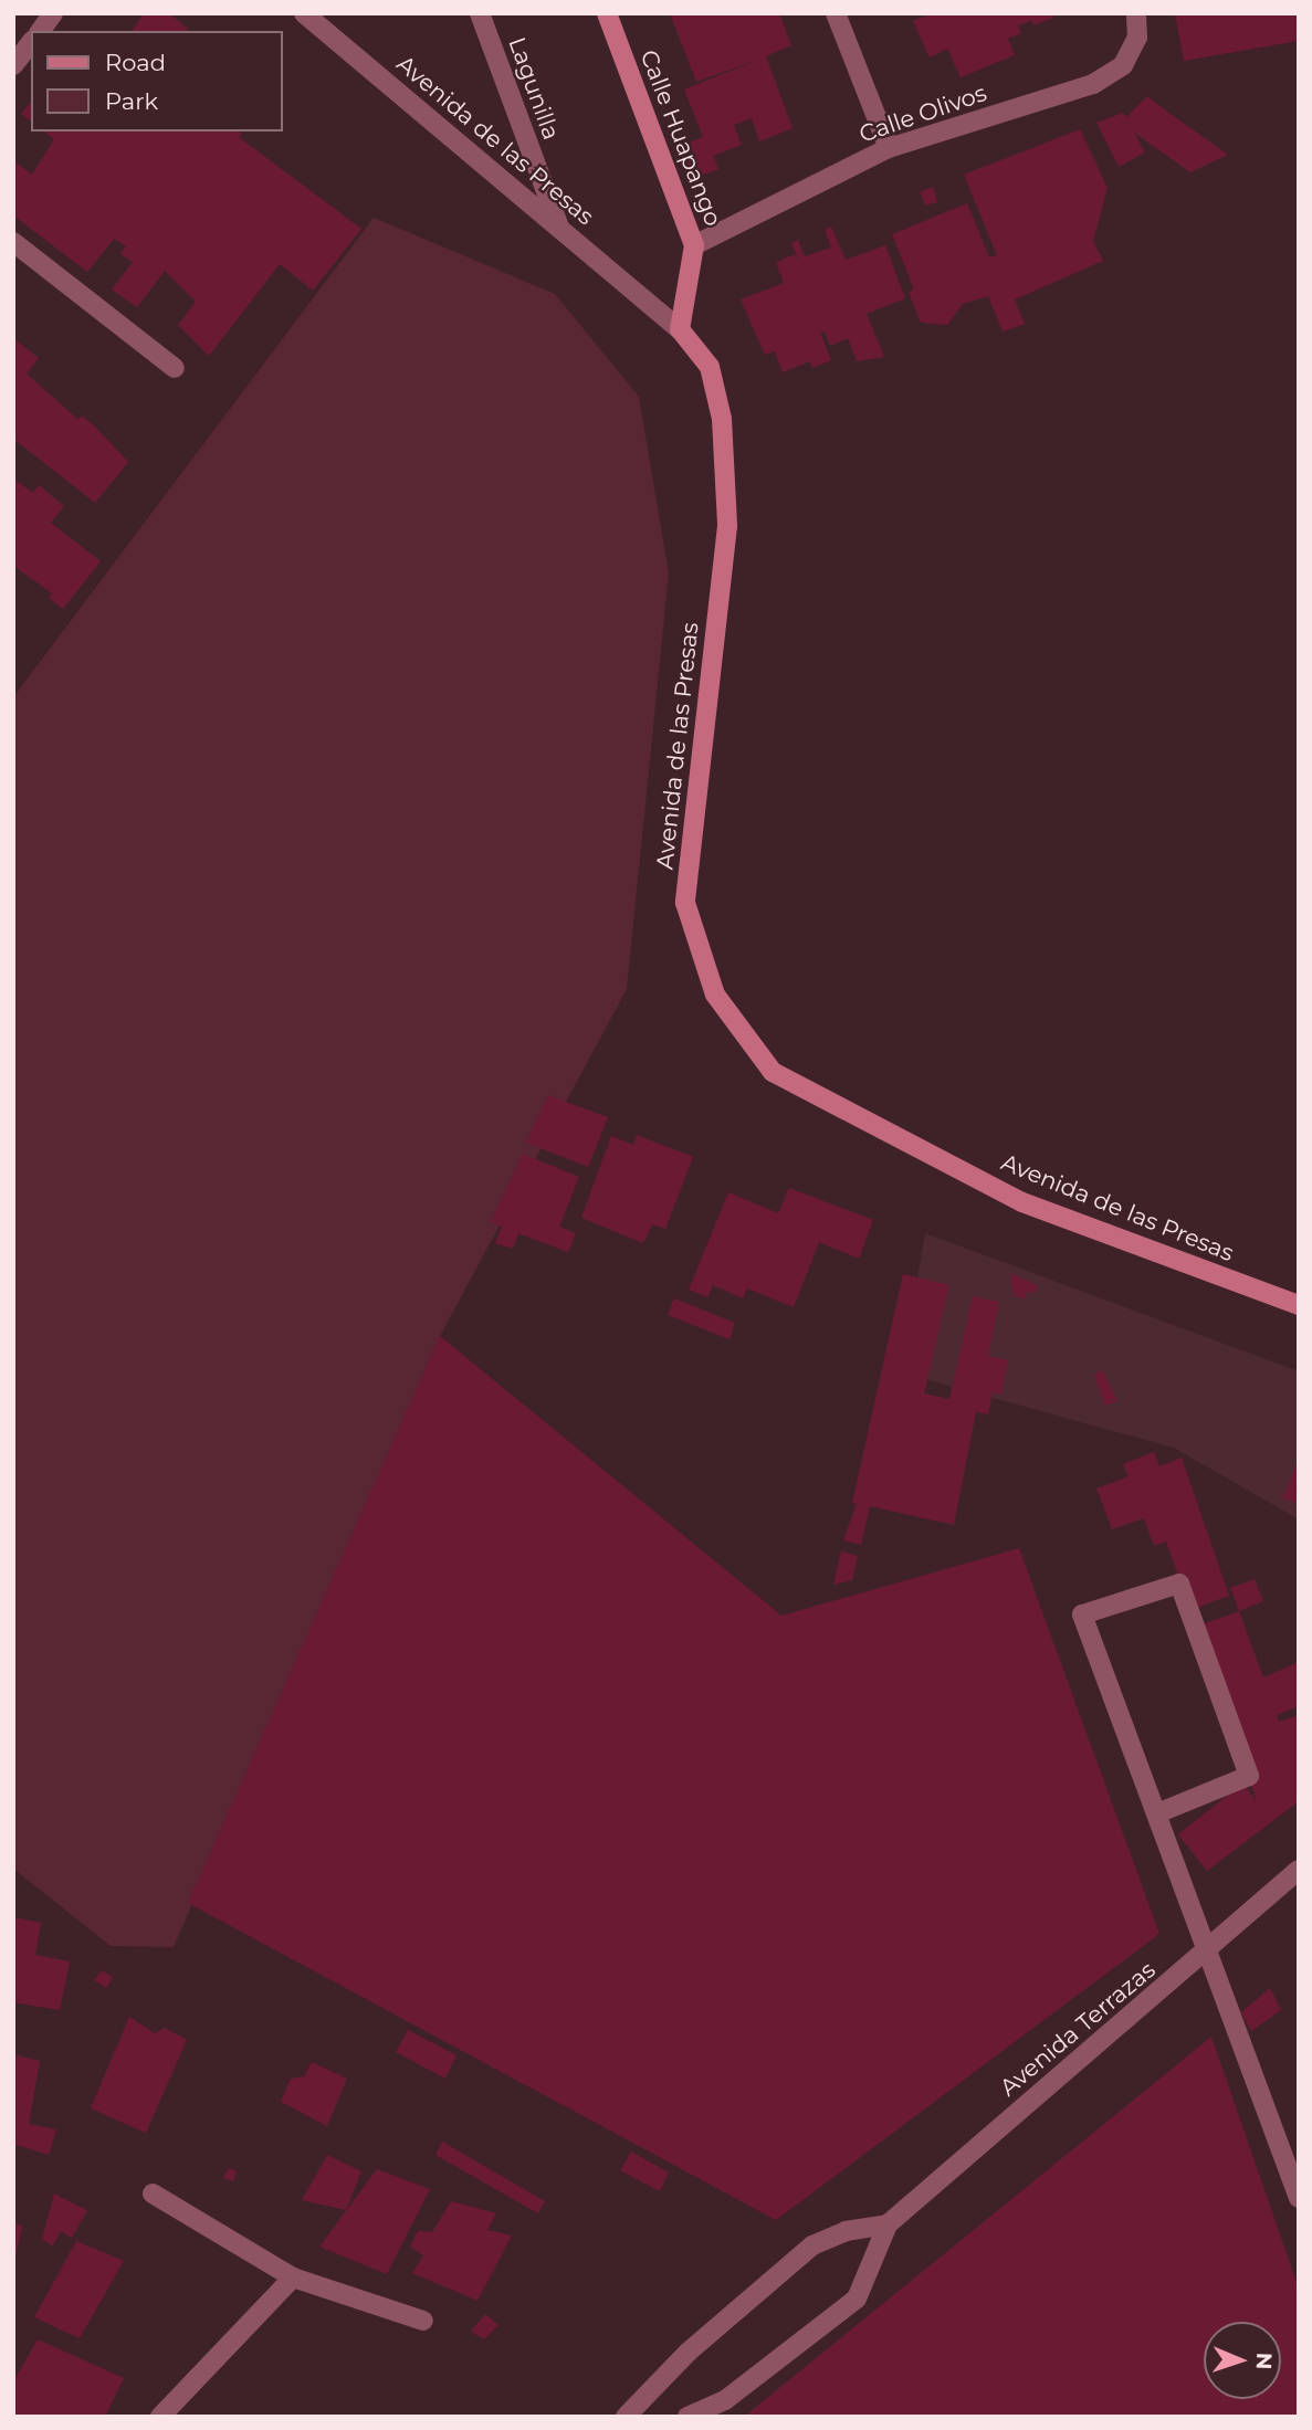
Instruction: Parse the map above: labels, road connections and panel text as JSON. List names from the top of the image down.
{
  "streets": {
    "main road": ["Calle Huapango", "Avenida de las Presas"],
    "street": ["Lagunilla", "Calle Olivos", "Avenida Terrazas"]
  },
  "crossings": [
    ["Lagunilla", "Avenida de las Presas"],
    ["Calle Olivos", "Calle Huapango"],
    ["Calle Huapango", "Avenida de las Presas"]
  ],
  "legend": ["Road", "Park"],
  "north": "right"
}
